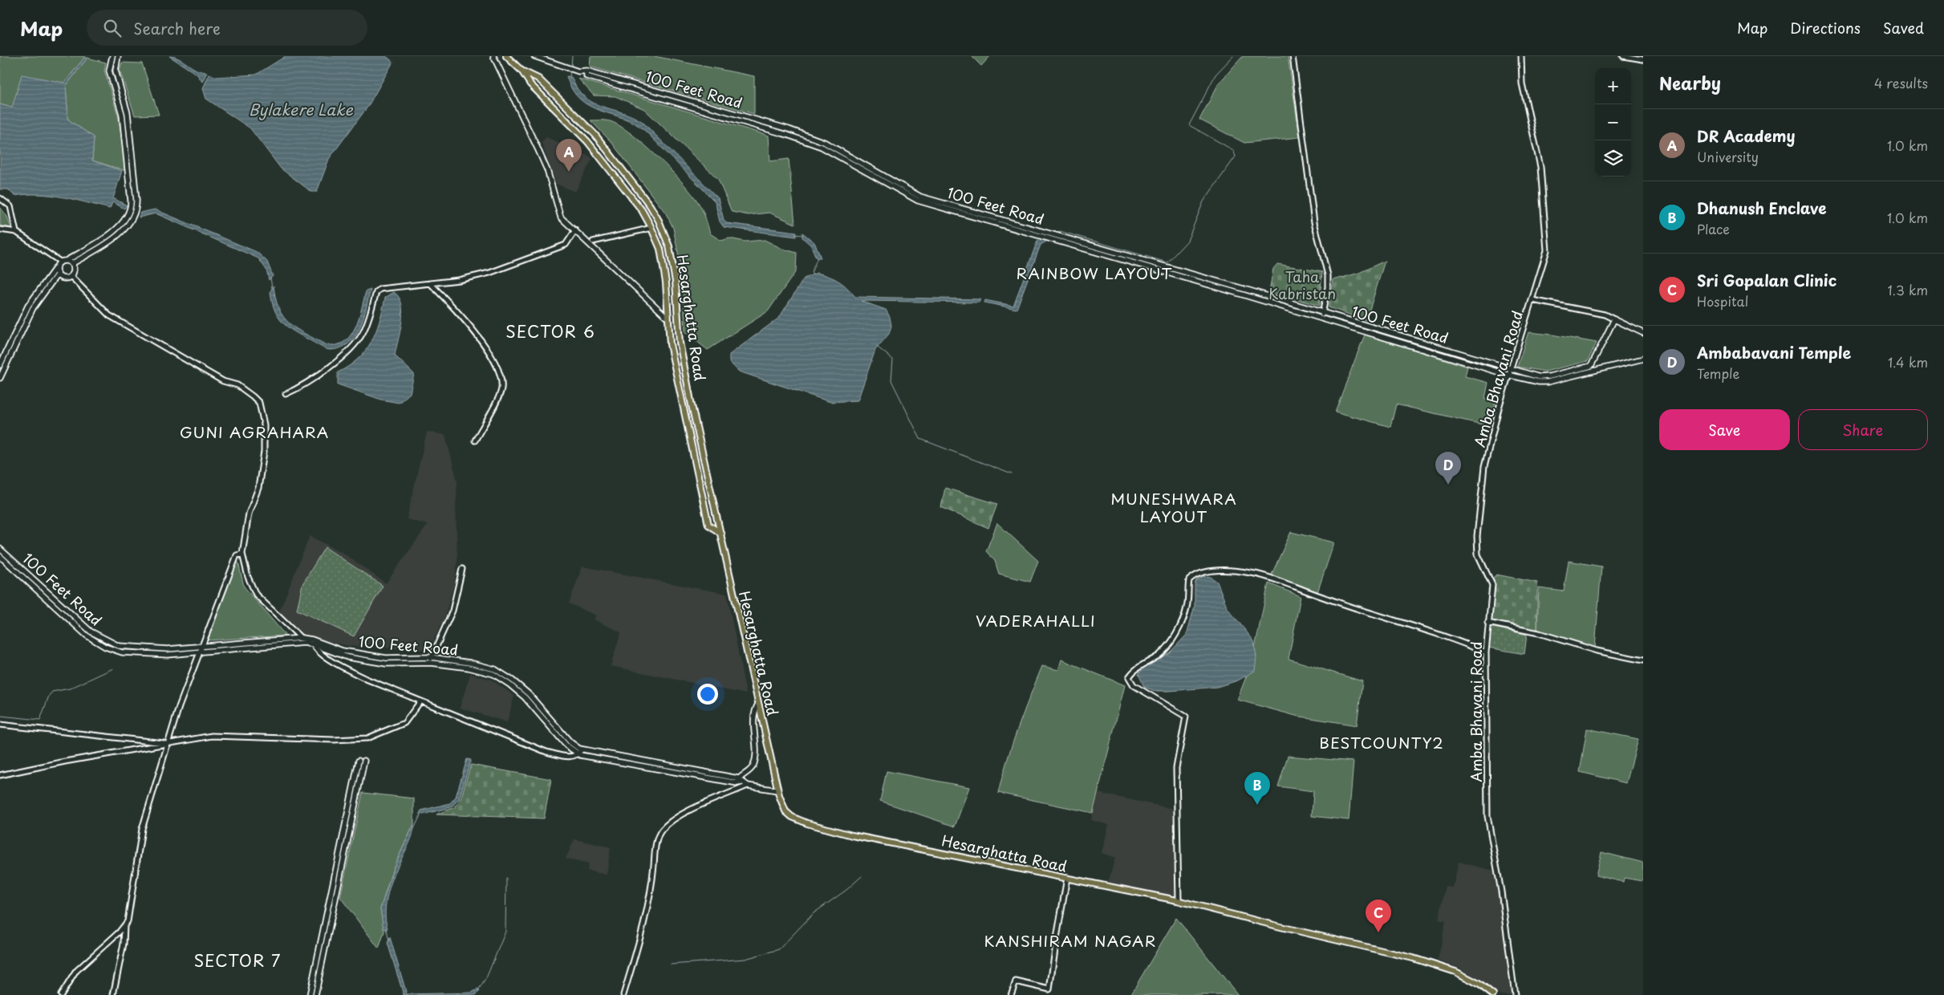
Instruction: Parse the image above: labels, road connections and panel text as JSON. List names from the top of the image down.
{
  "streets": {
    "main road": ["100 Feet Road", "Hesarghatta Road"],
    "street": ["Amba Bhavani Road"]
  },
  "crossings": [
    ["100 Feet Road", "Hesarghatta Road"],
    ["100 Feet Road", "Amba Bhavani Road"]
  ],
  "districts": [
    "RAINBOW LAYOUT",
    "SECTOR 6",
    "GUNI AGRAHARA",
    "MUNESHWARA LAYOUT",
    "VADERAHALLI",
    "BESTCOUNTY2",
    "KANSHIRAM NAGAR",
    "SECTOR 7"
  ],
  "water": ["Bylakere Lake"],
  "parks": ["Taha Kabristan"],
  "page": {
    "header": "Map",
    "search": "Search here",
    "nav": ["Map", "Directions", "Saved"],
    "heading": ["Nearby", "4 results"],
    "map_buttons": ["+", "−"],
    "list": [
      {
        "mark": "A",
        "name": "DR Academy",
        "note": "University",
        "value": "1.0 km"
      },
      {
        "mark": "B",
        "name": "Dhanush Enclave",
        "note": "Place",
        "value": "1.0 km"
      },
      {
        "mark": "C",
        "name": "Sri Gopalan Clinic",
        "note": "Hospital",
        "value": "1.3 km"
      },
      {
        "mark": "D",
        "name": "Ambabavani Temple",
        "note": "Temple",
        "value": "1.4 km"
      }
    ],
    "pins": [
      "A",
      "D",
      "B",
      "C"
    ],
    "buttons": ["Save", "Share"]
  }
}
